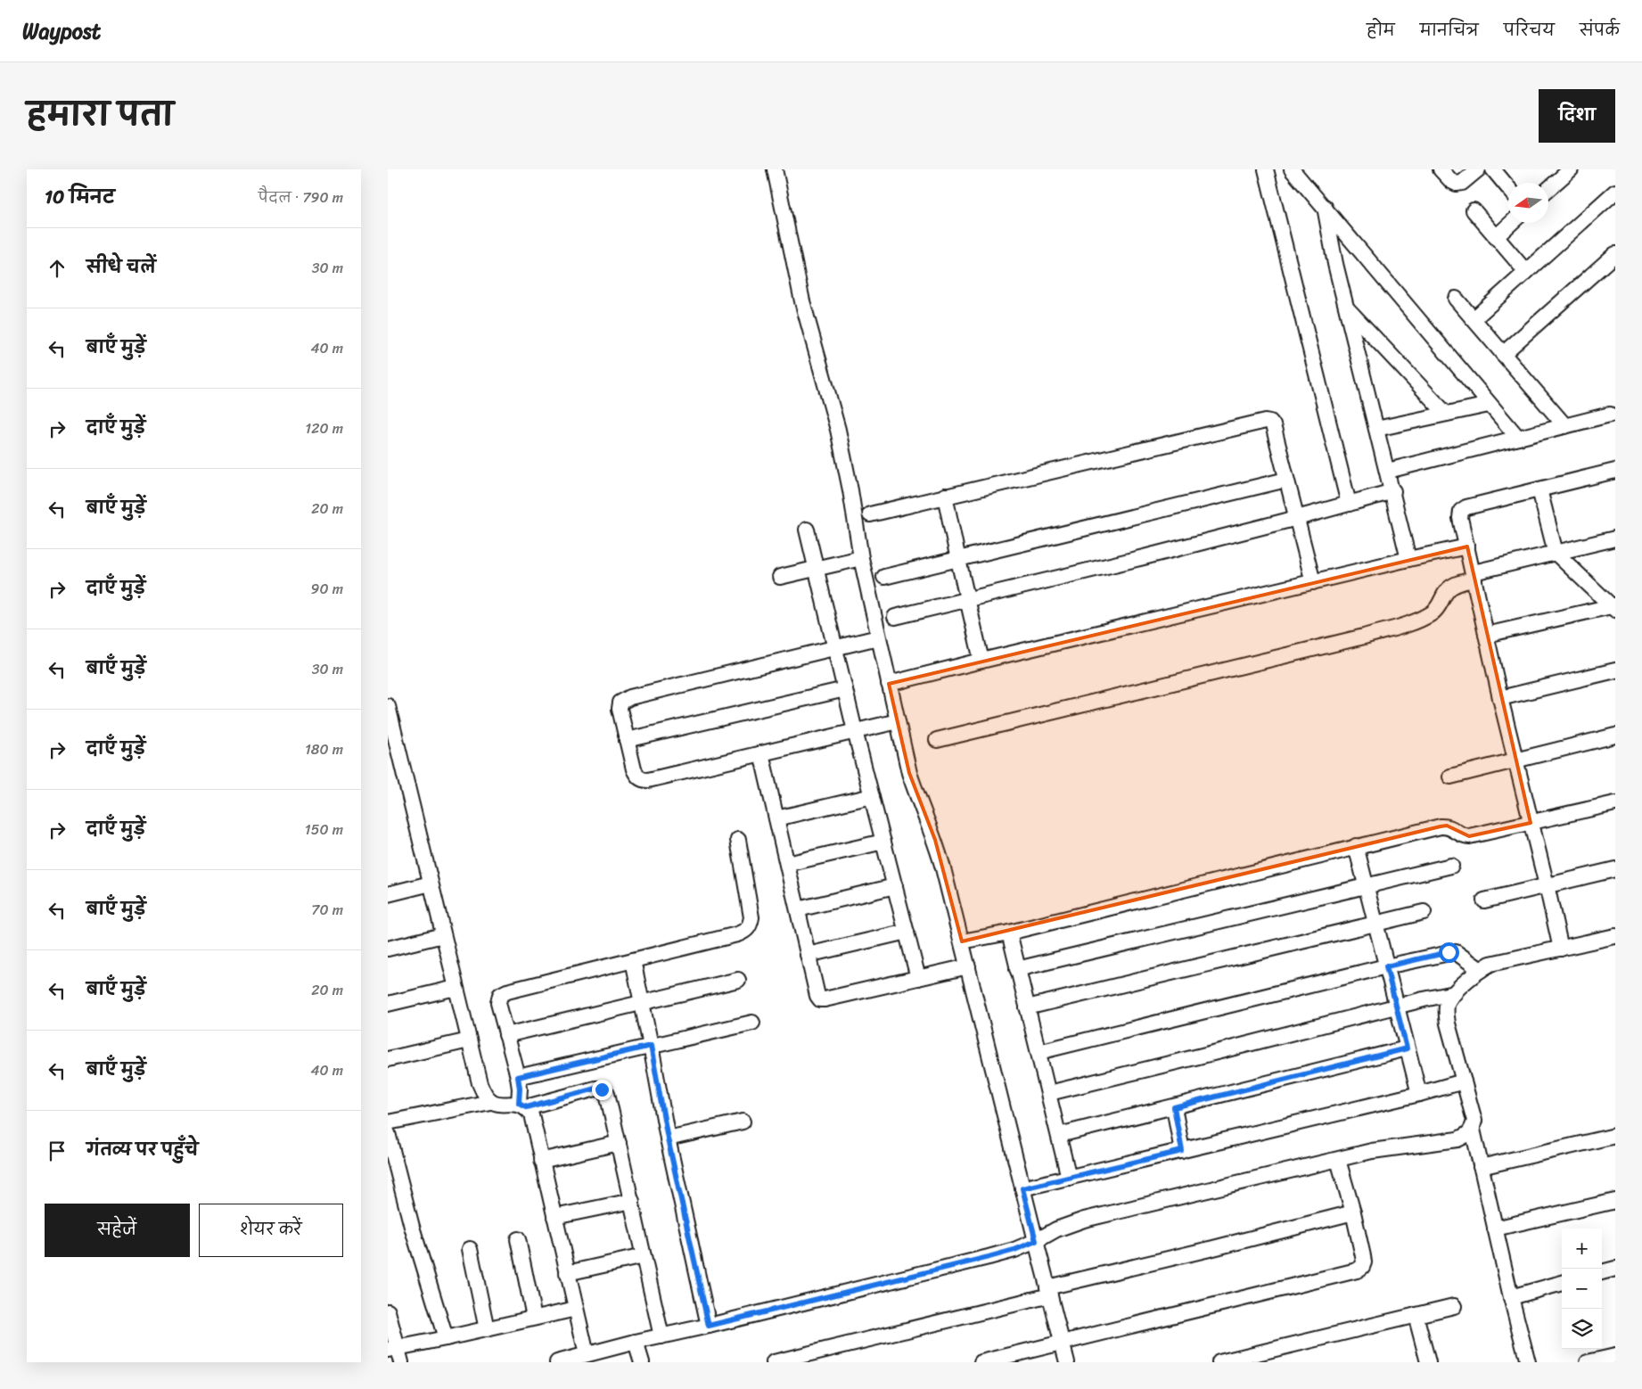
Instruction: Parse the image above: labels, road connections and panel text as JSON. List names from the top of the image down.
{
  "north": "left",
  "page": {
    "header": "Waypost",
    "nav": [
      "होम",
      "मानचित्र",
      "परिचय",
      "संपर्क"
    ],
    "title": "हमारा पता",
    "buttons": [
      "दिशा",
      ["सहेजें", "शेयर करें"]
    ],
    "heading": ["10 मिनट", "पैदल · 790 m"],
    "list": [
      ["सीधे चलें", "30 m"],
      ["बाएँ मुड़ें", "40 m"],
      ["दाएँ मुड़ें", "120 m"],
      ["बाएँ मुड़ें", "20 m"],
      ["दाएँ मुड़ें", "90 m"],
      ["बाएँ मुड़ें", "30 m"],
      ["दाएँ मुड़ें", "180 m"],
      ["दाएँ मुड़ें", "150 m"],
      ["बाएँ मुड़ें", "70 m"],
      ["बाएँ मुड़ें", "20 m"],
      ["बाएँ मुड़ें", "40 m"],
      "गंतव्य पर पहुँचे"
    ],
    "map_buttons": ["+", "−"]
  }
}
